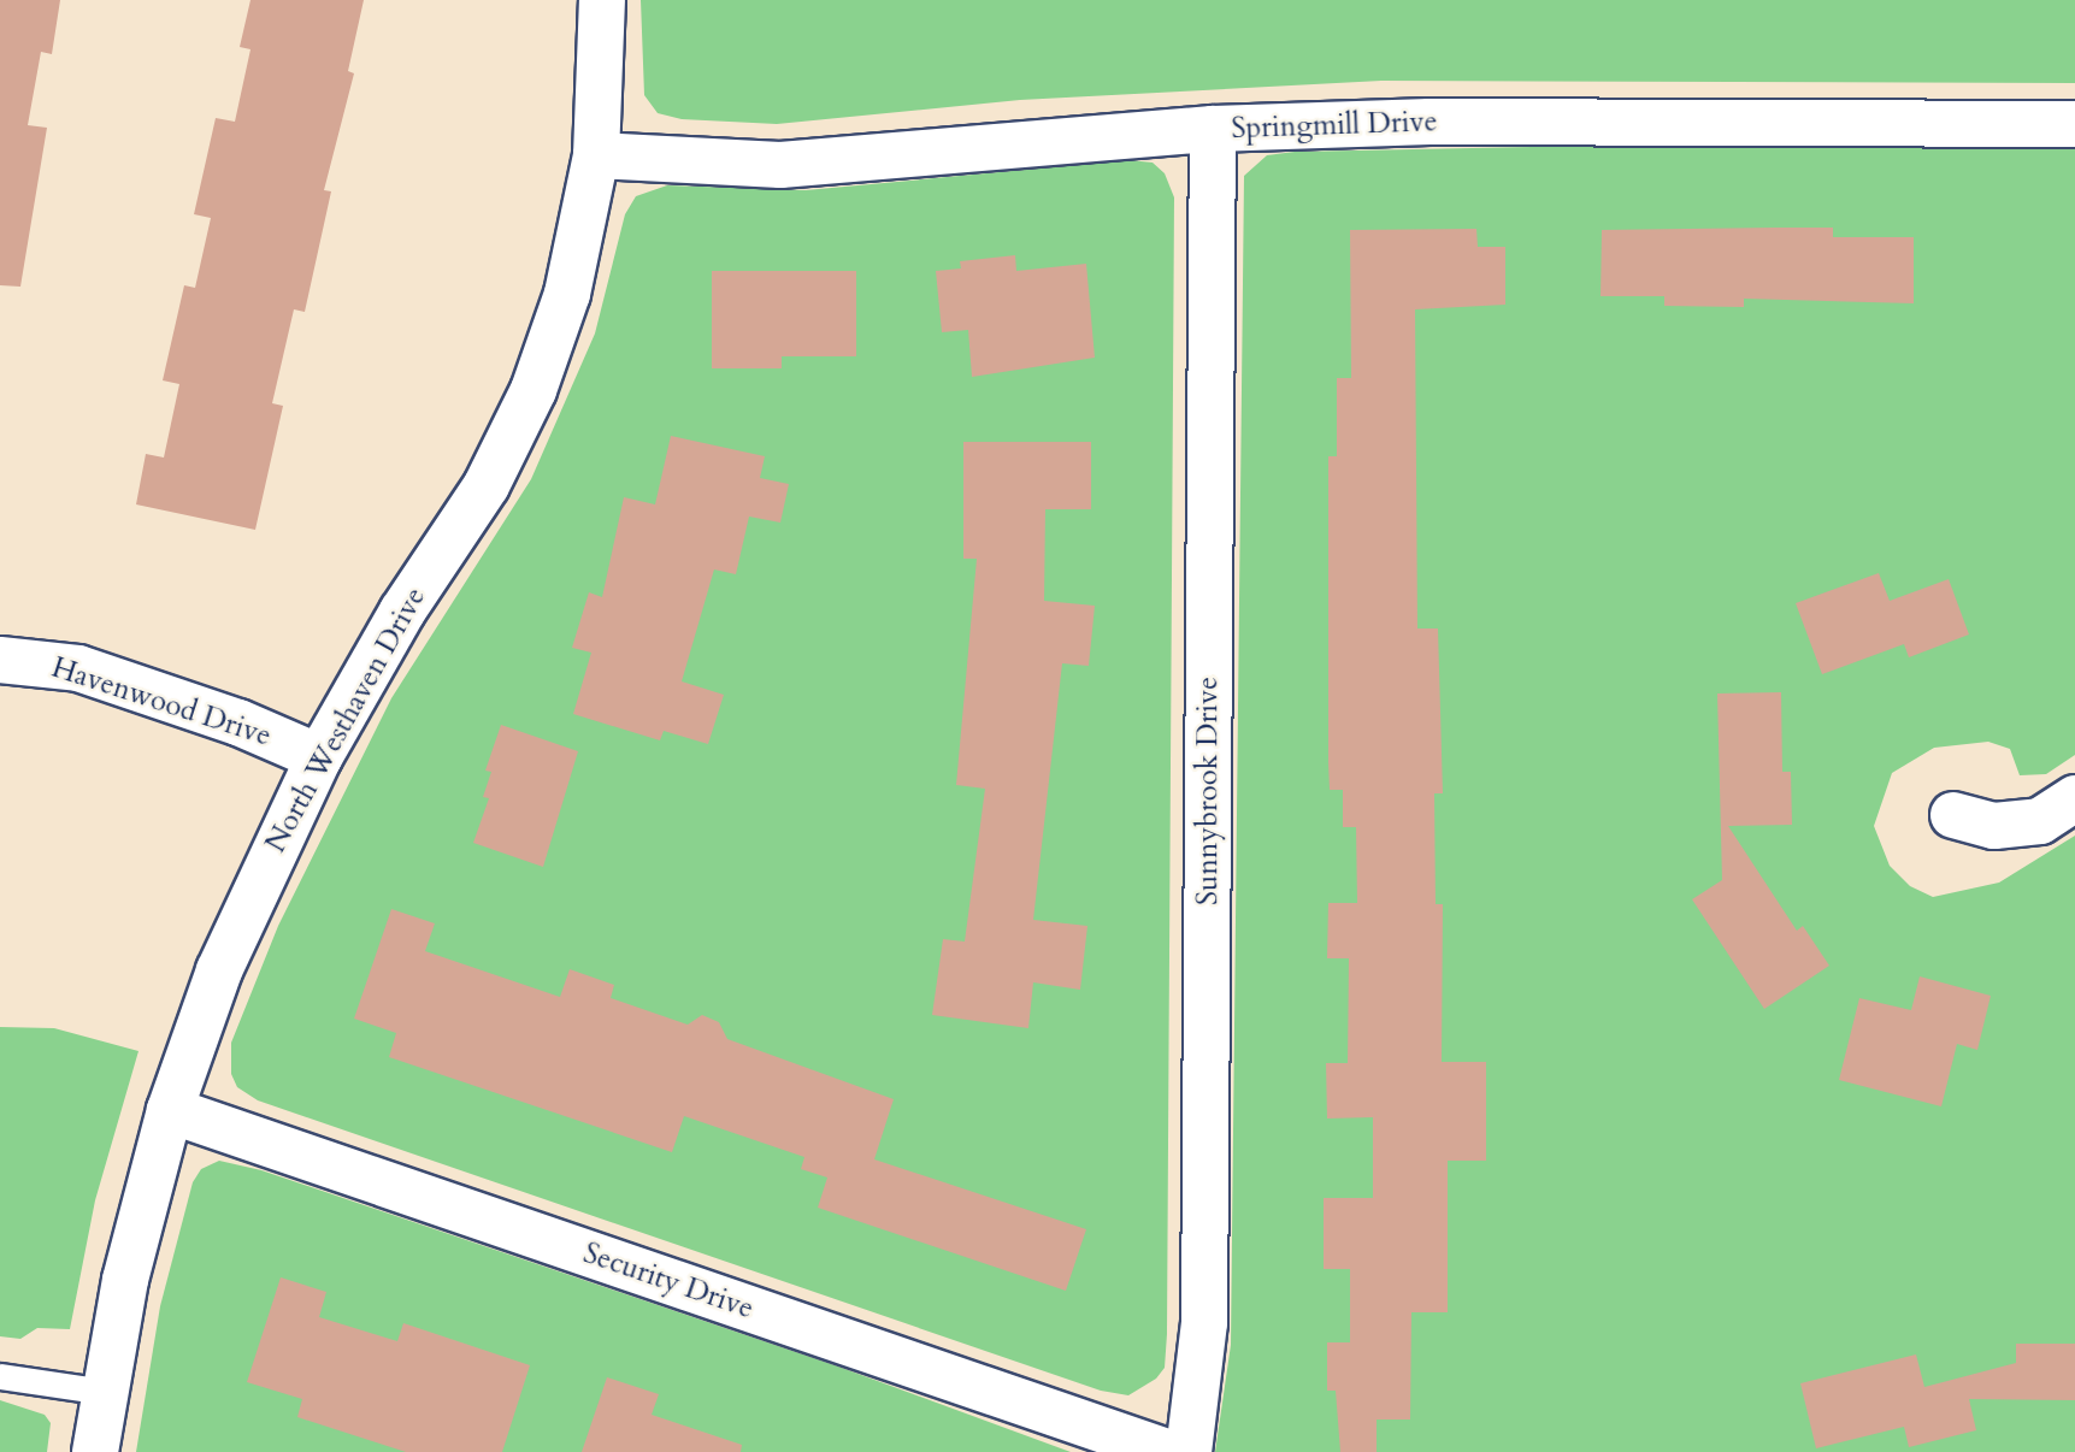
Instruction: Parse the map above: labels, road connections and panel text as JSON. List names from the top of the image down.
{
  "streets": {
    "street": [
      "Springmill Drive",
      "Havenwood Drive",
      "North Westhaven Drive",
      "Sunnybrook Drive",
      "Security Drive"
    ]
  },
  "crossings": [
    ["Springmill Drive", "North Westhaven Drive"],
    ["Springmill Drive", "Sunnybrook Drive"],
    ["Havenwood Drive", "North Westhaven Drive"],
    ["North Westhaven Drive", "Security Drive"]
  ]
}
